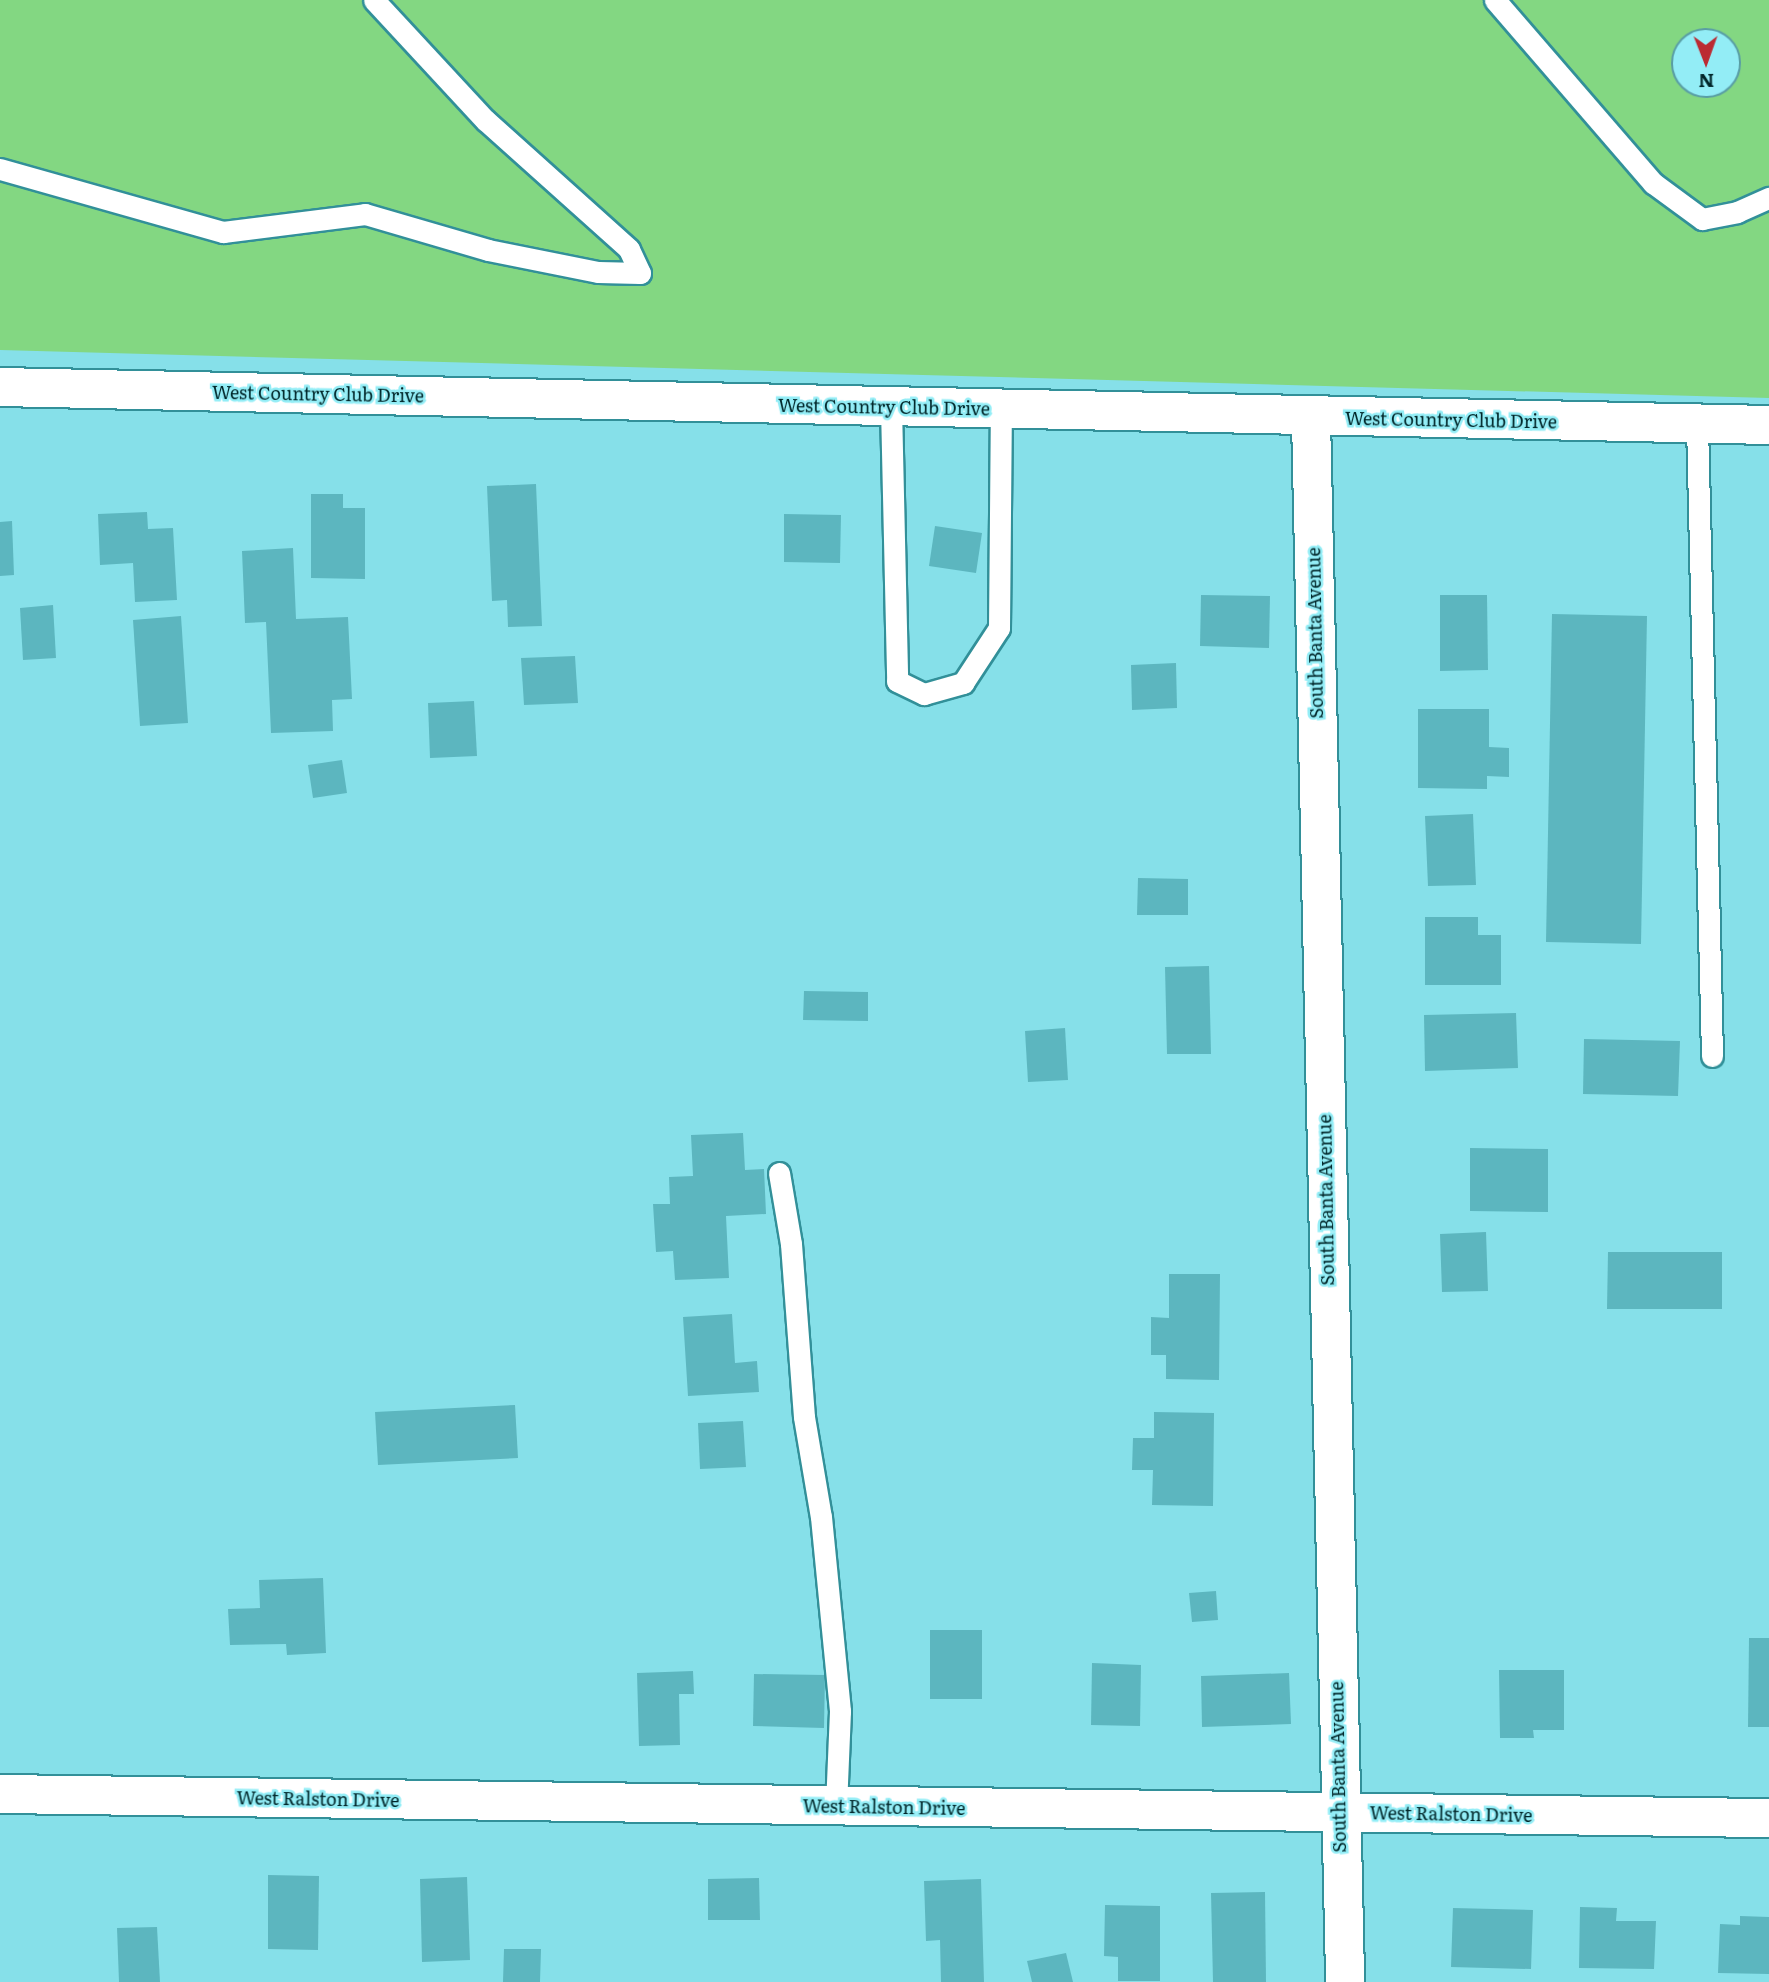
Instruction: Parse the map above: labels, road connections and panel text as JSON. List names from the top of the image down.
{
  "streets": {
    "street": ["West Country Club Drive", "South Banta Avenue", "West Ralston Drive"]
  },
  "crossings": [
    ["West Country Club Drive", "South Banta Avenue"],
    ["South Banta Avenue", "West Ralston Drive"]
  ],
  "north": "bottom"
}
